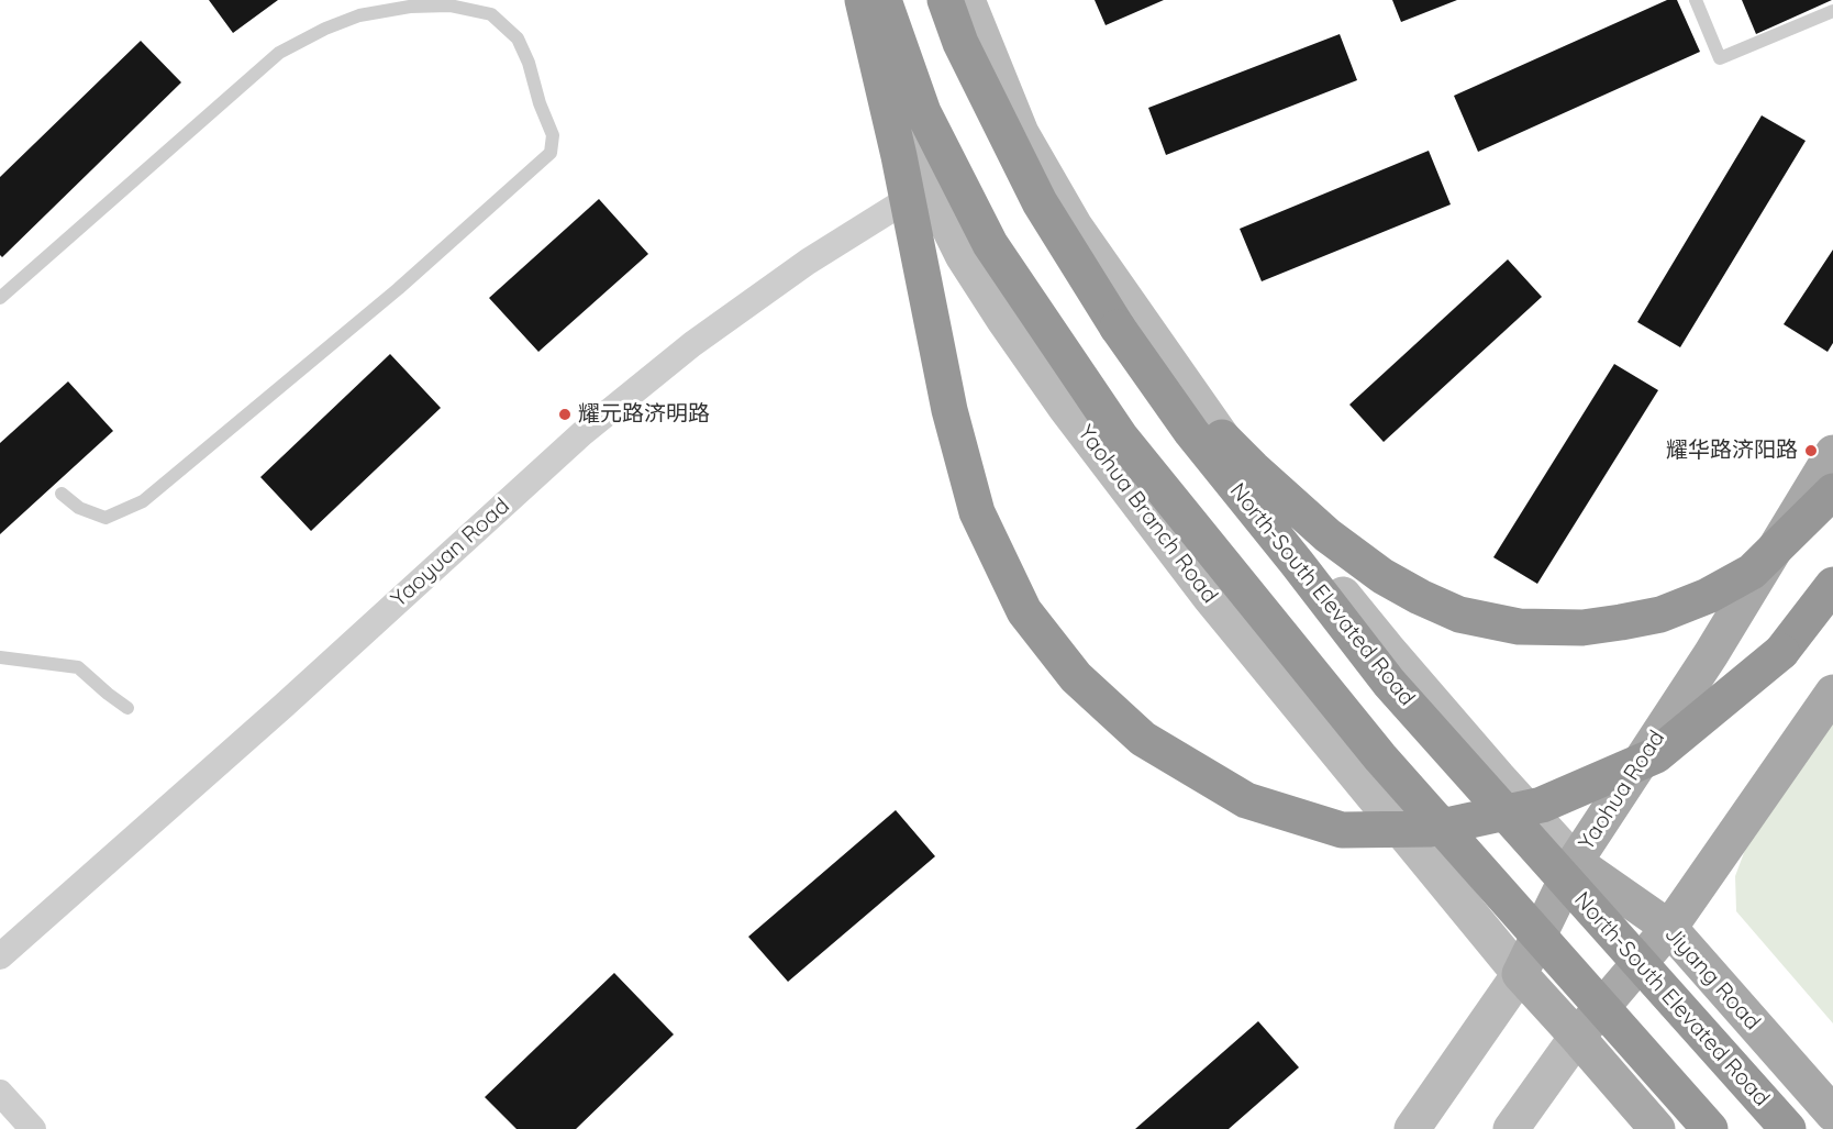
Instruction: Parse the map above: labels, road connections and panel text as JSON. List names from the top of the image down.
{
  "streets": {
    "highway": ["North-South Elevated Road"],
    "main road": ["Yaohua Road", "Jiyang Road"],
    "street": ["Yaohua Branch Road", "Yaoyuan Road"]
  },
  "crossings": [
    ["Yaohua Branch Road", "Yaoyuan Road"],
    ["Yaohua Branch Road", "Yaohua Road"],
    ["Yaohua Road", "Jiyang Road"]
  ],
  "places": ["耀元路济明路", "耀华路济阳路"]
}
